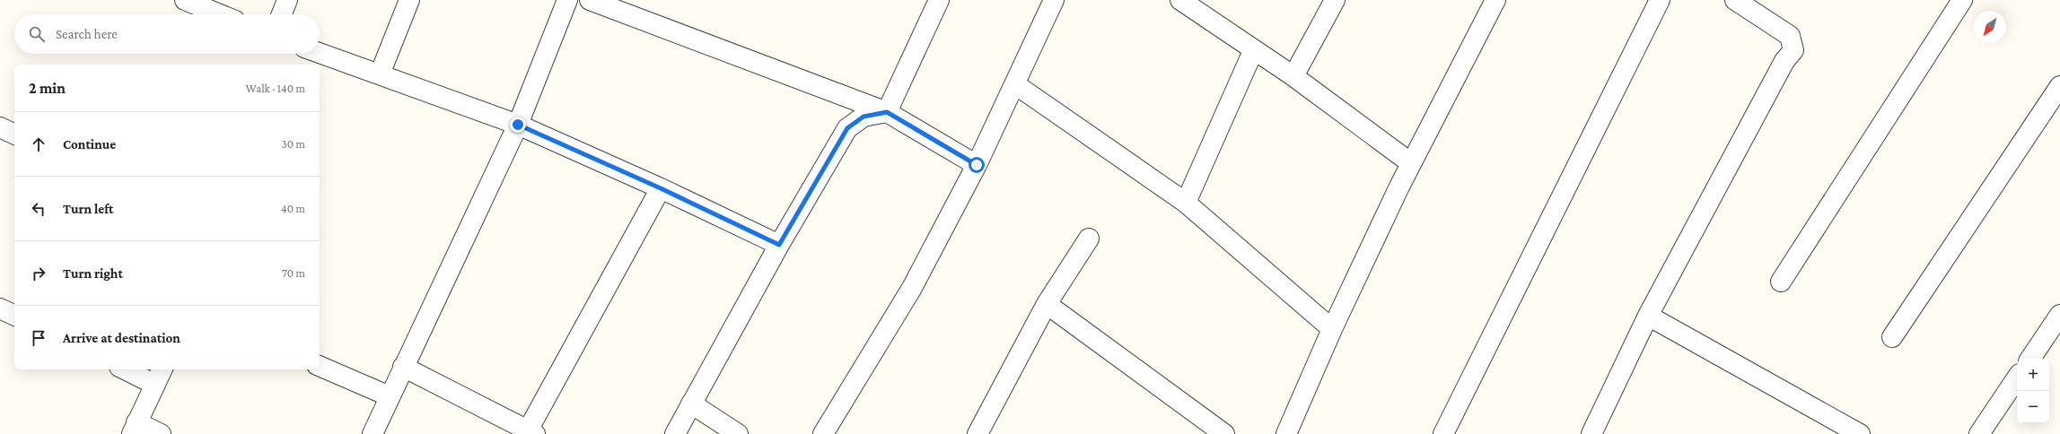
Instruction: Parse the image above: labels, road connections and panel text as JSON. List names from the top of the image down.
{
  "north": "bottom left",
  "page": {
    "search": "Search here",
    "heading": ["2 min", "Walk · 140 m"],
    "list": [
      ["Continue", "30 m"],
      ["Turn left", "40 m"],
      ["Turn right", "70 m"],
      "Arrive at destination"
    ],
    "map_buttons": ["+", "−"]
  }
}
